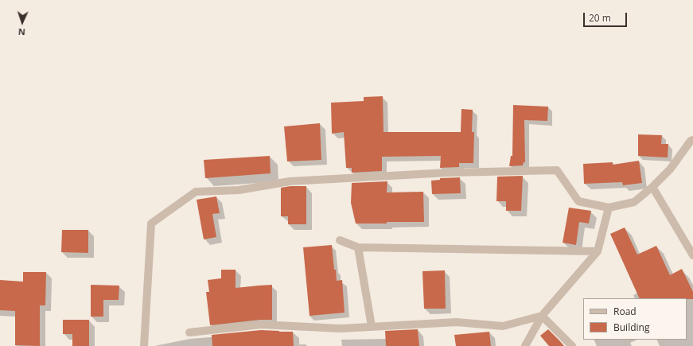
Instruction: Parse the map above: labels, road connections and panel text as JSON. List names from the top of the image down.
{
  "legend": ["Road", "Building"],
  "scale_bar": "20 m",
  "north": "bottom"
}
